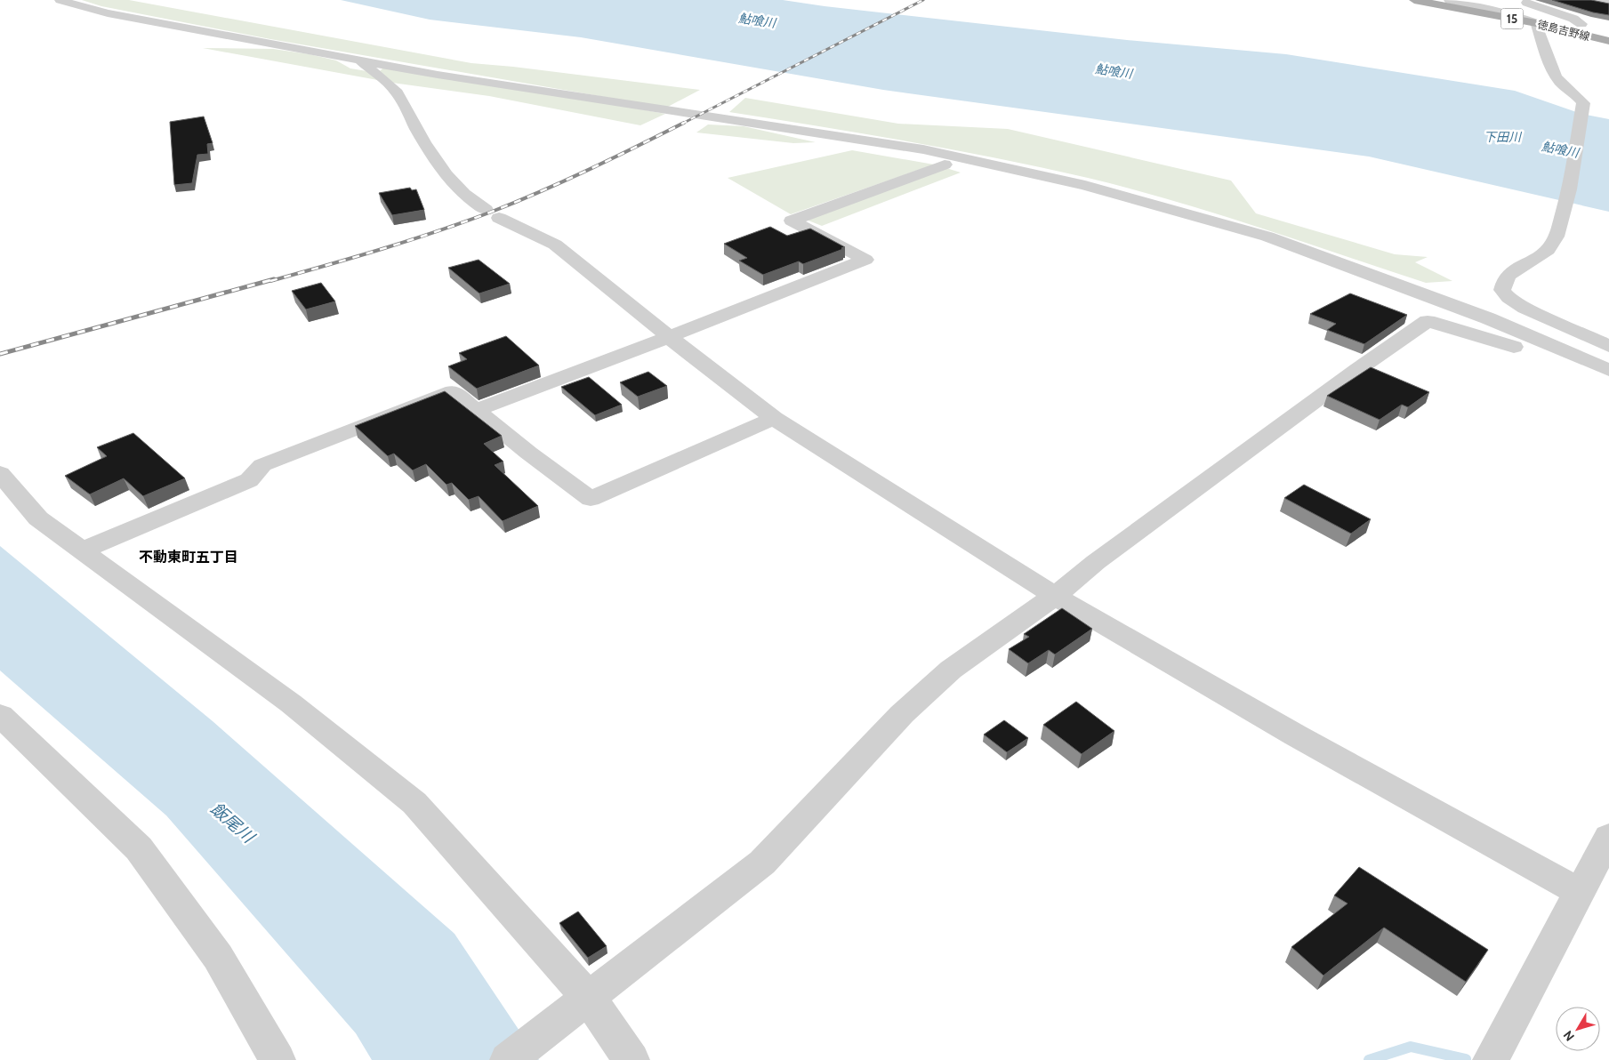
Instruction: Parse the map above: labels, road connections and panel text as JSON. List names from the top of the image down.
{
  "streets": {
    "main road": ["15", "徳島吉野線"]
  },
  "districts": ["不動東町五丁目"],
  "water": ["鮎喰川", "下田川", "飯尾川"],
  "north": "bottom left"
}
